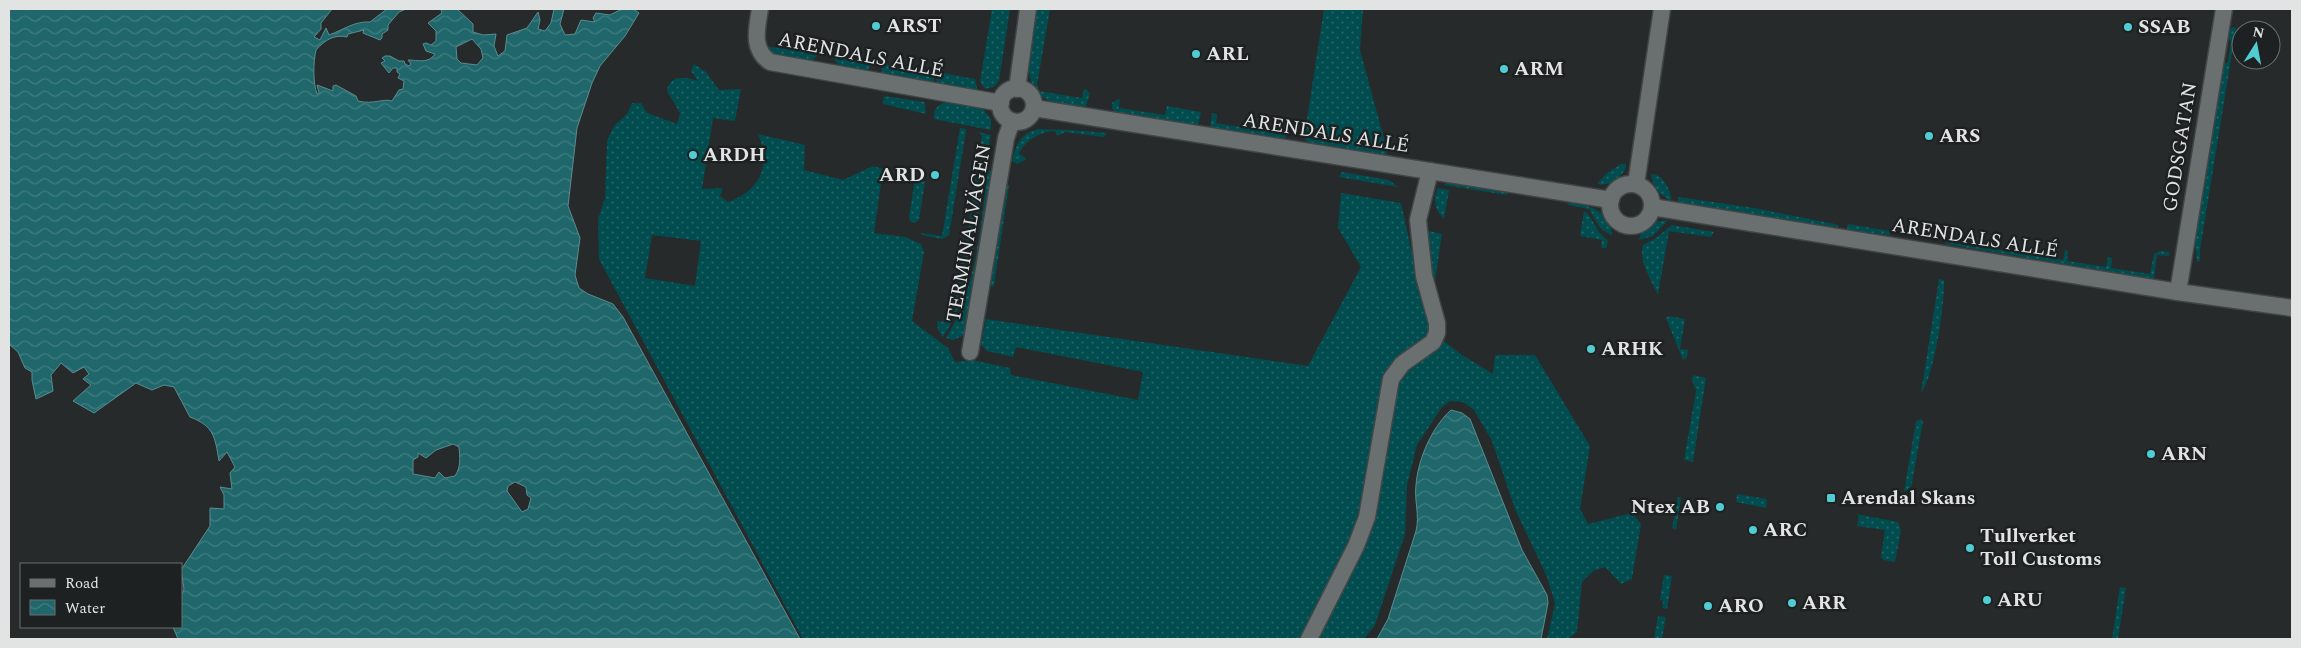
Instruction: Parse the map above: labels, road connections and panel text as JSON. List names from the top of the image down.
{
  "streets": {
    "street": ["ARENDALS ALLÉ", "GODSGATAN", "TERMINALVÄGEN"]
  },
  "crossings": [
    ["ARENDALS ALLÉ", "GODSGATAN"],
    ["ARENDALS ALLÉ", "TERMINALVÄGEN"]
  ],
  "places": {
    "other": [
      "ARST",
      "SSAB",
      "ARL",
      "ARM",
      "ARS",
      "ARDH",
      "ARD",
      "ARHK",
      "ARN",
      "Ntex AB",
      "ARC",
      "Tullverket Toll Customs",
      "ARU",
      "ARR",
      "ARO"
    ],
    "transit": ["Arendal Skans"]
  },
  "legend": ["Road", "Water"],
  "north": "top"
}
